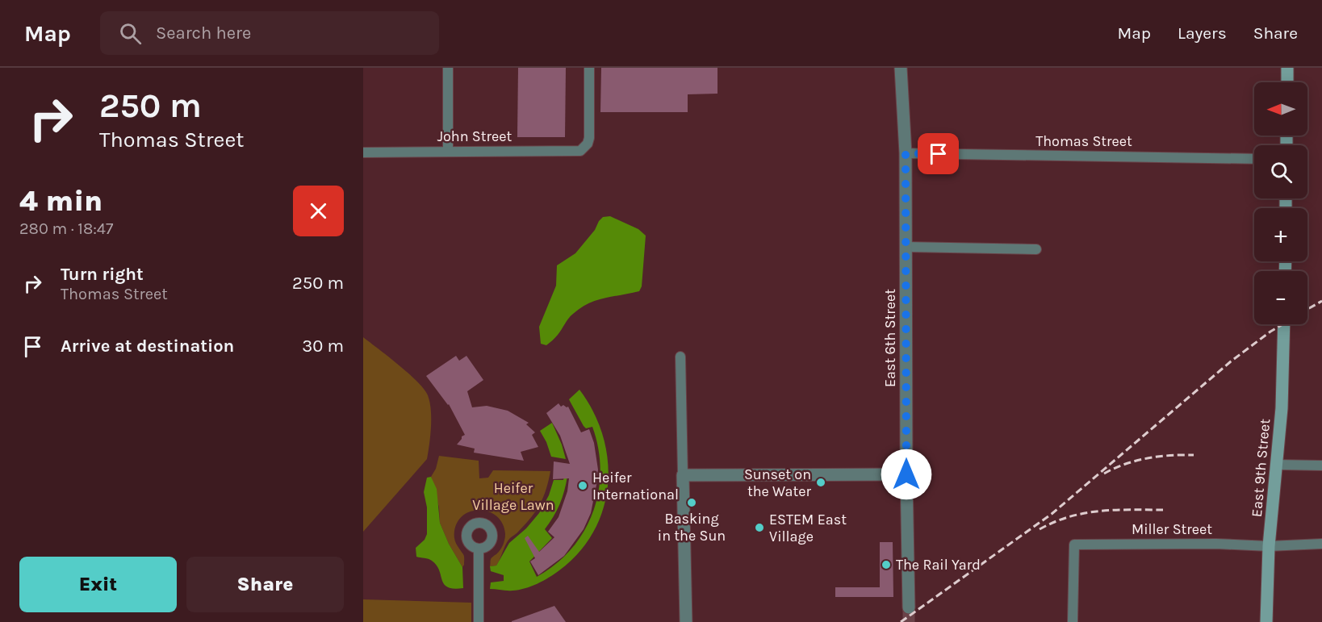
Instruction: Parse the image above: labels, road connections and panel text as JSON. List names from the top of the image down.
{
  "streets": {
    "main road": ["East 9th Street"],
    "street": [
      "John Street",
      "Thomas Street",
      "East 6th Street",
      "Miller Street"
    ]
  },
  "crossings": [
    ["Thomas Street", "East 6th Street"],
    ["East 9th Street", "Miller Street"]
  ],
  "parks": ["Heifer Village Lawn"],
  "places": [
    "Sunset on the Water",
    "Heifer International",
    "Basking in the Sun",
    "ESTEM East Village",
    "The Rail Yard"
  ],
  "north": "left",
  "page": {
    "header": "Map",
    "search": "Search here",
    "nav": ["Map", "Layers", "Share"],
    "turn": ["250 m", "Thomas Street"],
    "map_buttons": ["+", "−"],
    "heading": ["4 min", "280 m · 18:47"],
    "list": [
      {
        "name": "Turn right",
        "note": "Thomas Street",
        "value": "250 m"
      },
      {
        "name": "Arrive at destination",
        "value": "30 m"
      }
    ],
    "buttons": ["Exit", "Share"]
  }
}
